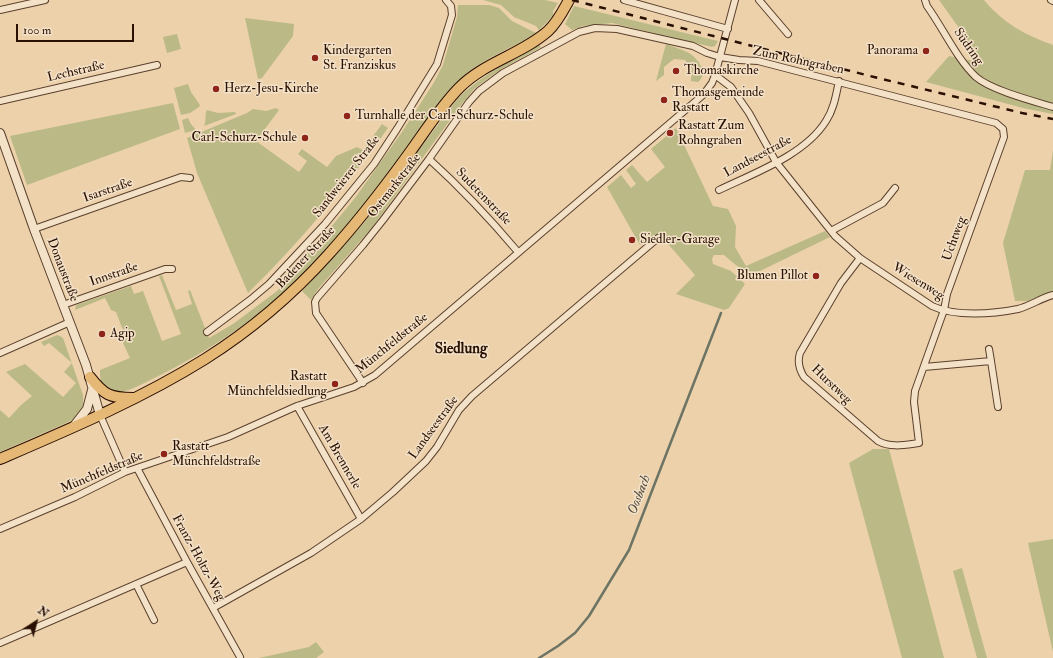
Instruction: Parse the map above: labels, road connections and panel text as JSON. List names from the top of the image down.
{
  "streets": {
    "main road": ["Badener Straße"],
    "street": [
      "Südring",
      "Zum Rohngraben",
      "Lechstraße",
      "Landseestraße",
      "Sandweierer Straße",
      "Ostmarkstraße",
      "Isarstraße",
      "Sudetenstraße",
      "Uchtweg",
      "Donaustraße",
      "Innstraße",
      "Wiesenweg",
      "Münchfeldstraße",
      "Hurstweg",
      "Am Brennerle",
      "Franz-Holtz-Weg"
    ]
  },
  "crossings": [
    ["Zum Rohngraben", "Landseestraße"],
    ["Zum Rohngraben", "Ostmarkstraße"],
    ["Zum Rohngraben", "Uchtweg"],
    ["Zum Rohngraben", "Münchfeldstraße"],
    ["Landseestraße", "Wiesenweg"],
    ["Landseestraße", "Am Brennerle"],
    ["Landseestraße", "Franz-Holtz-Weg"],
    ["Ostmarkstraße", "Sudetenstraße"],
    ["Ostmarkstraße", "Münchfeldstraße"],
    ["Isarstraße", "Donaustraße"],
    ["Sudetenstraße", "Münchfeldstraße"],
    ["Uchtweg", "Wiesenweg"],
    ["Uchtweg", "Hurstweg"],
    ["Badener Straße", "Donaustraße"],
    ["Donaustraße", "Innstraße"],
    ["Wiesenweg", "Münchfeldstraße"],
    ["Wiesenweg", "Hurstweg"],
    ["Münchfeldstraße", "Am Brennerle"],
    ["Münchfeldstraße", "Franz-Holtz-Weg"]
  ],
  "districts": ["Siedlung"],
  "water": ["Oosbach"],
  "places": [
    "Panorama",
    "Kindergarten St. Franziskus",
    "Thomaskirche",
    "Herz-Jesu-Kirche",
    "Thomasgemeinde Rastatt",
    "Turnhalle der Carl-Schurz-Schule",
    "Rastatt Zum Rohngraben",
    "Carl-Schurz-Schule",
    "Siedler-Garage",
    "Blumen Pillot",
    "Agip",
    "Rastatt Münchfeldsiedlung",
    "Rastatt Münchfeldstraße"
  ],
  "scale_bar": "100 m",
  "north": "top right"
}
